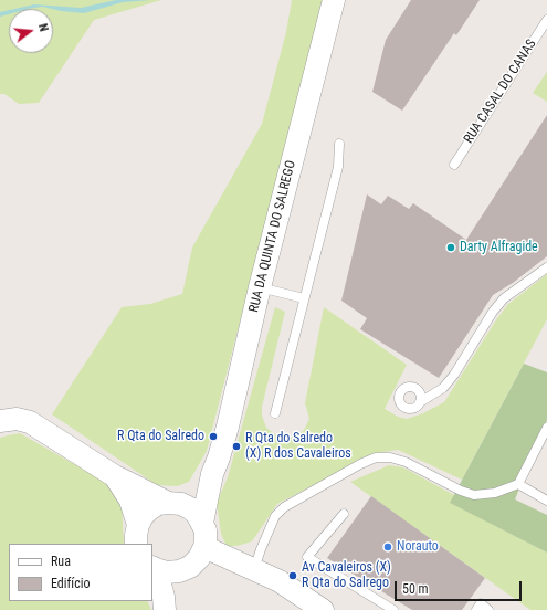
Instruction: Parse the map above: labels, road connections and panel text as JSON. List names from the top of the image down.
{
  "streets": {
    "street": ["RUA DA QUINTA DO SALREGO"],
    "lane": ["RUA CASAL DO CANAS"]
  },
  "places": [
    "Darty Alfragide",
    "R Qta do Salredo",
    "R Qta do Salredo (X) R dos Cavaleiros",
    "Norauto",
    "Av Cavaleiros (X) R Qta do Salrego"
  ],
  "legend": ["Rua", "Edifício"],
  "scale_bar": "50 m",
  "north": "right"
}
